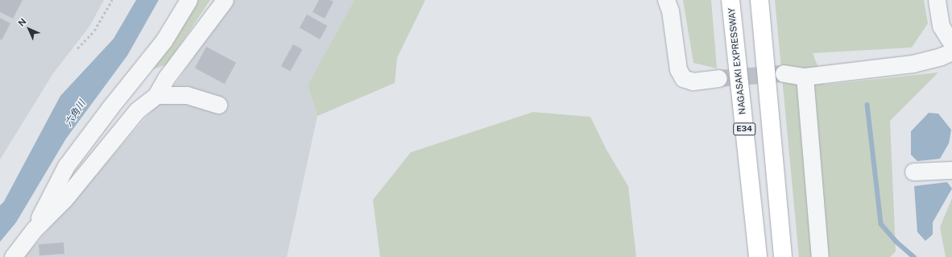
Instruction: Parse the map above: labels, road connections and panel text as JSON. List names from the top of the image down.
{
  "streets": {
    "highway": ["NAGASAKI EXPRESSWAY", "E34"]
  },
  "water": ["六角川"],
  "north": "top left"
}
